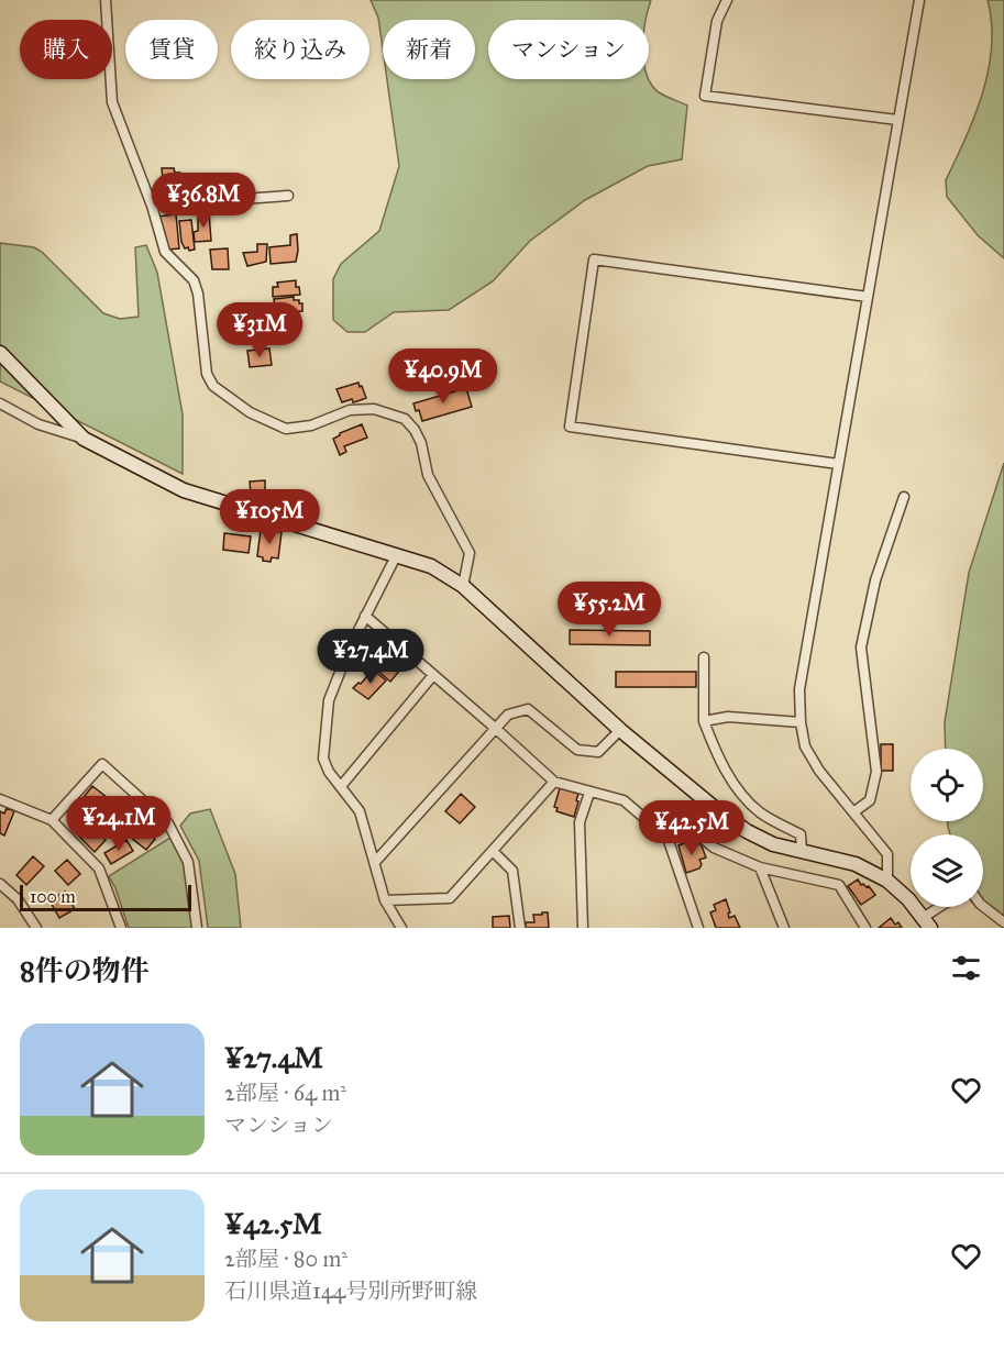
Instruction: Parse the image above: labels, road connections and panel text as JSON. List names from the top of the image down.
{
  "scale_bar": "100 m",
  "page": {
    "chip": [
      "購入",
      "賃貸",
      "絞り込み",
      "新着",
      "マンション"
    ],
    "price": [
      "¥36.8M",
      "¥31M",
      "¥40.9M",
      "¥105M",
      "¥55.2M",
      "¥27.4M",
      "¥24.1M",
      "¥42.5M"
    ],
    "scale": "100 m",
    "heading": "8件の物件",
    "list": [
      {
        "name": "¥27.4M",
        "note": "2部屋 · 64 m² · マンション"
      },
      {
        "name": "¥42.5M",
        "note": "2部屋 · 80 m² · 石川県道144号別所野町線"
      }
    ]
  }
}
